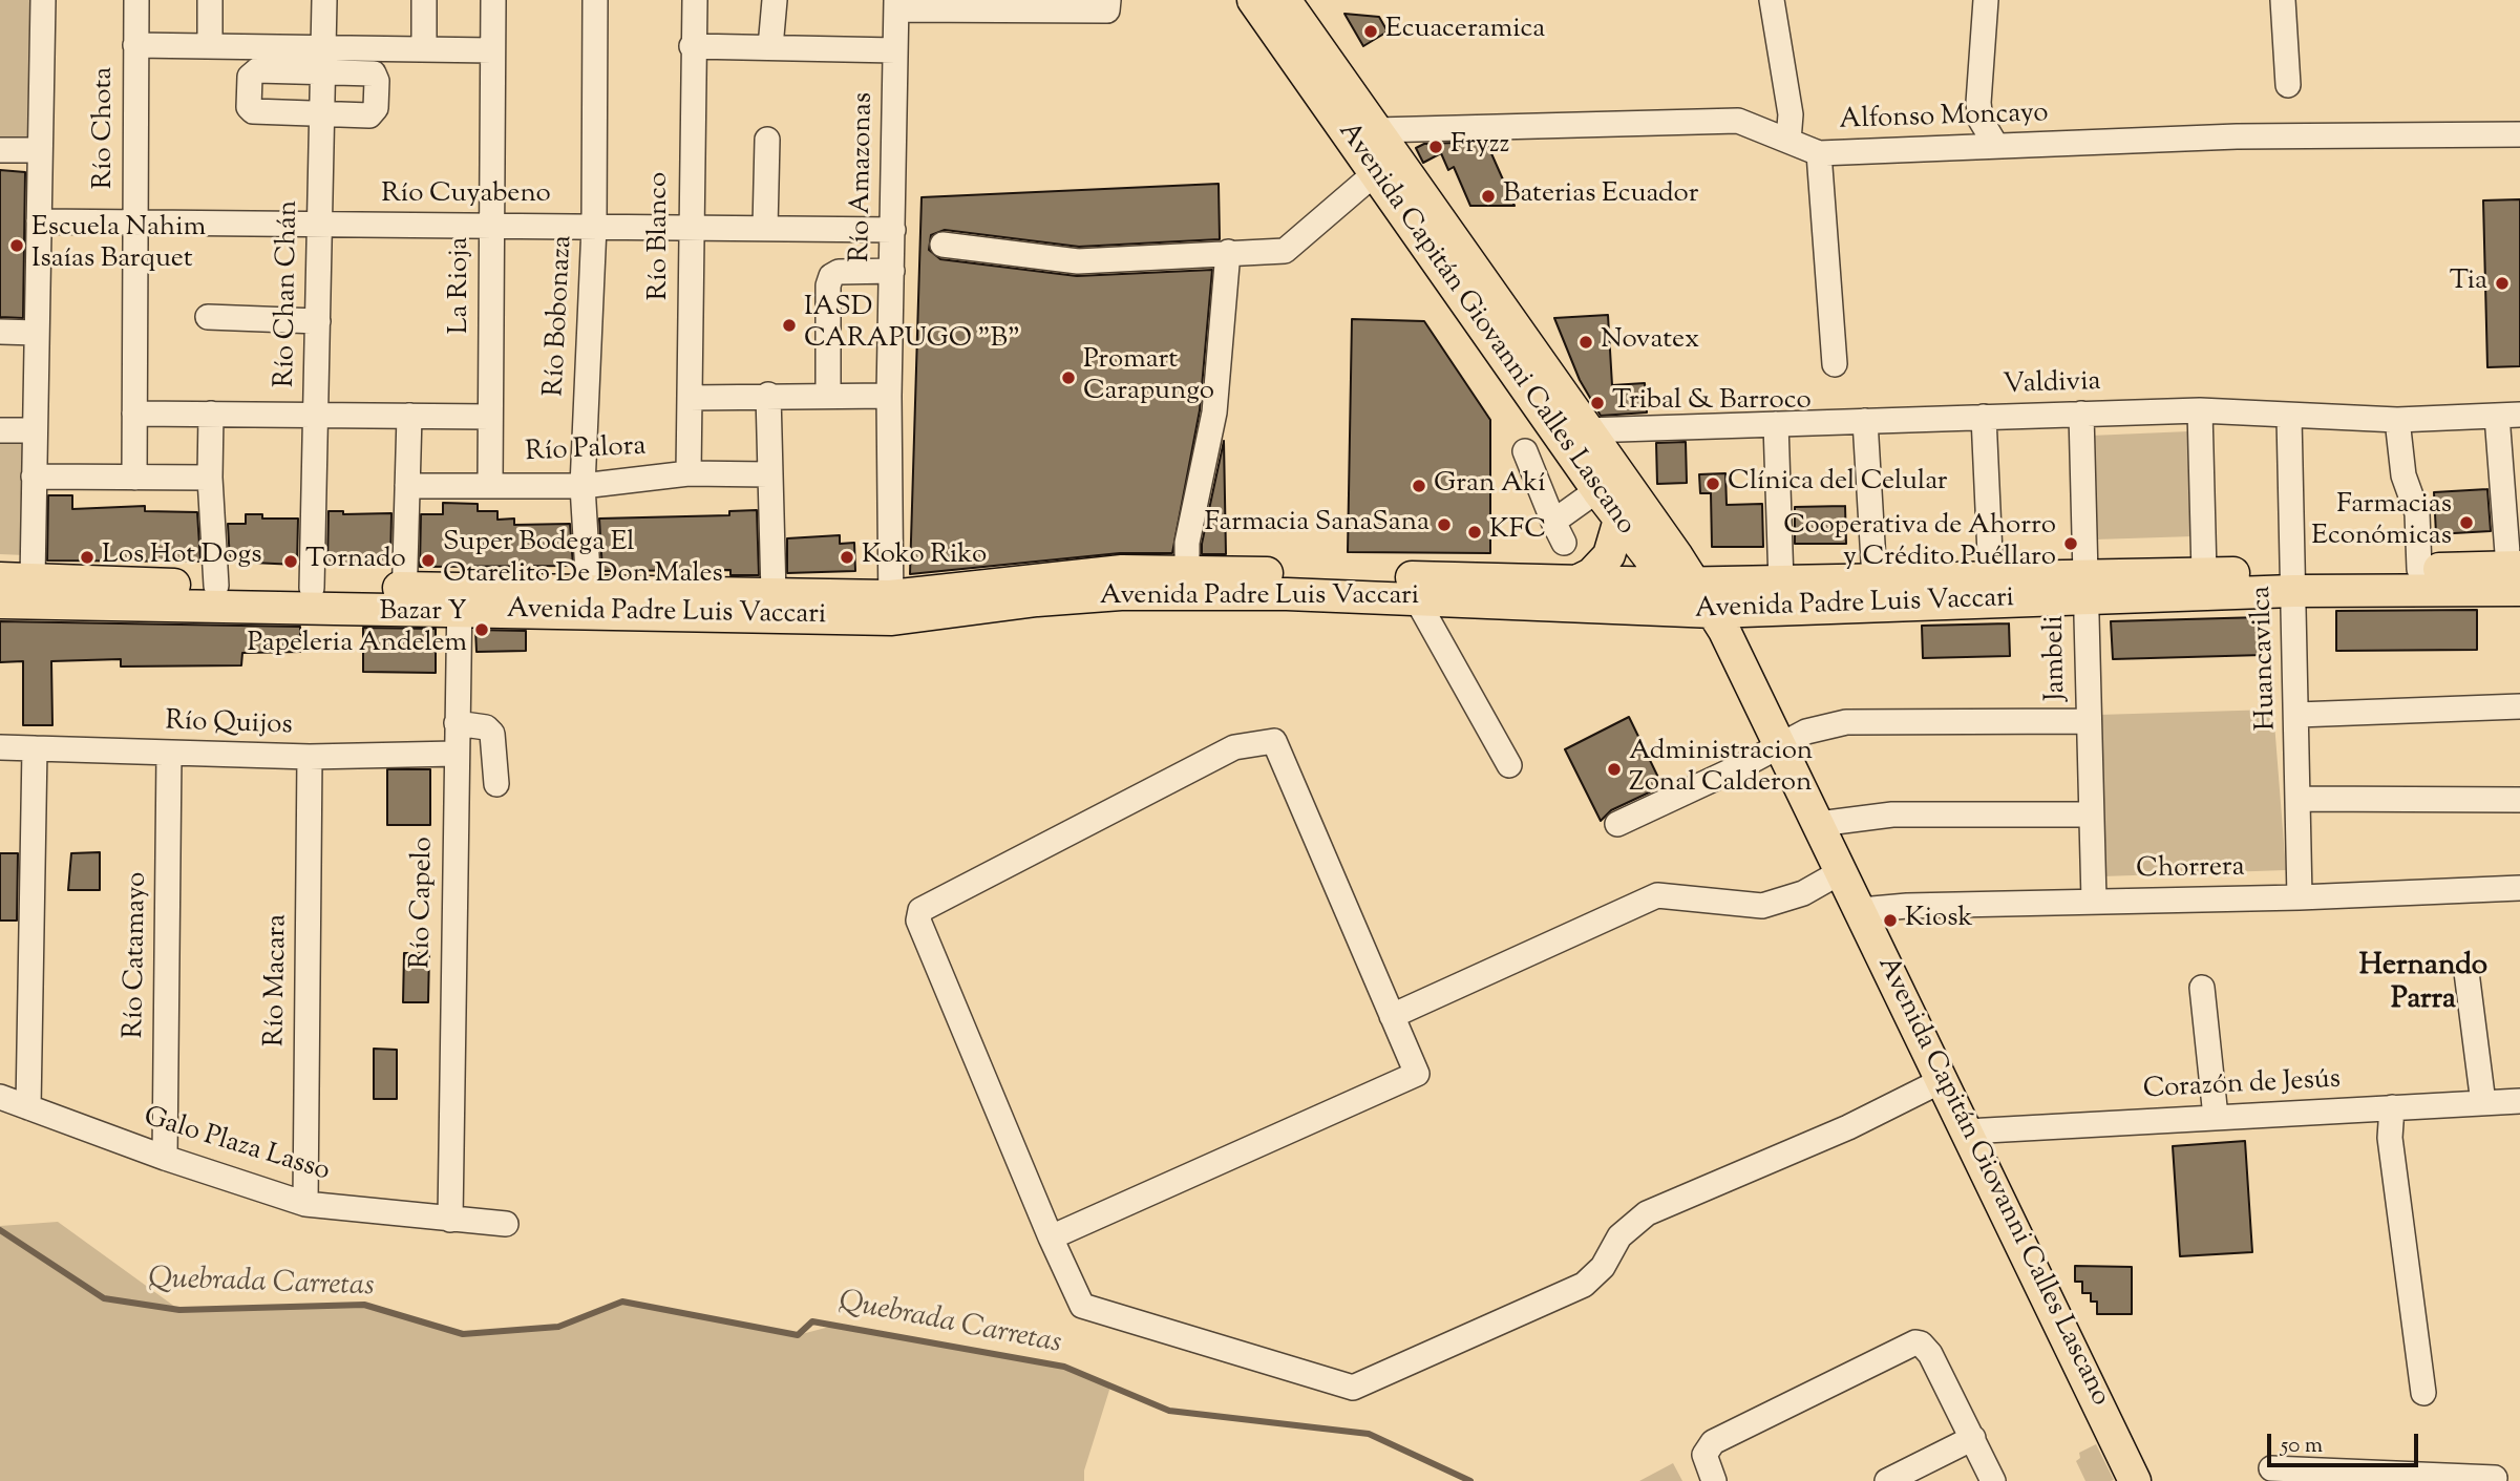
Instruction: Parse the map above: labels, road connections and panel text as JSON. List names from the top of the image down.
{
  "streets": {
    "main road": ["Avenida Capitán Giovanni Calles Lascano", "Avenida Padre Luis Vaccari"],
    "street": [
      "Alfonso Moncayo",
      "Río Chota",
      "Río Amazonas",
      "Río Cuyabeno",
      "Río Blanco",
      "La Rioja",
      "Río Chan Chán",
      "Río Bobonaza",
      "Valdivia",
      "Río Palora",
      "Jambeli",
      "Huancavilca",
      "Río Quijos",
      "Chorrera",
      "Río Capelo",
      "Río Catamayo",
      "Río Macara",
      "Corazón de Jesús",
      "Galo Plaza Lasso"
    ]
  },
  "crossings": [
    ["Alfonso Moncayo", "Avenida Capitán Giovanni Calles Lascano"],
    ["Río Chota", "Río Cuyabeno"],
    ["Río Amazonas", "Río Cuyabeno"],
    ["Río Amazonas", "Avenida Padre Luis Vaccari"],
    ["Río Cuyabeno", "Río Blanco"],
    ["Río Cuyabeno", "La Rioja"],
    ["Río Cuyabeno", "Río Chan Chán"],
    ["Río Cuyabeno", "Río Bobonaza"],
    ["Río Blanco", "Río Palora"],
    ["La Rioja", "Río Palora"],
    ["Río Chan Chán", "Avenida Padre Luis Vaccari"],
    ["Río Bobonaza", "Río Palora"],
    ["Río Bobonaza", "Avenida Padre Luis Vaccari"],
    ["Avenida Capitán Giovanni Calles Lascano", "Valdivia"],
    ["Avenida Capitán Giovanni Calles Lascano", "Avenida Padre Luis Vaccari"],
    ["Avenida Capitán Giovanni Calles Lascano", "Chorrera"],
    ["Avenida Capitán Giovanni Calles Lascano", "Corazón de Jesús"],
    ["Valdivia", "Jambeli"],
    ["Valdivia", "Huancavilca"],
    ["Avenida Padre Luis Vaccari", "Jambeli"],
    ["Avenida Padre Luis Vaccari", "Huancavilca"],
    ["Avenida Padre Luis Vaccari", "Río Capelo"],
    ["Jambeli", "Chorrera"],
    ["Huancavilca", "Chorrera"],
    ["Río Quijos", "Río Capelo"],
    ["Río Quijos", "Río Catamayo"],
    ["Río Quijos", "Río Macara"],
    ["Río Capelo", "Galo Plaza Lasso"],
    ["Río Catamayo", "Galo Plaza Lasso"],
    ["Río Macara", "Galo Plaza Lasso"]
  ],
  "districts": ["Hernando Parra"],
  "water": ["Quebrada Carretas"],
  "places": [
    "Ecuaceramica",
    "Fryzz",
    "Baterias Ecuador",
    "Escuela Nahim Isaías Barquet",
    "Tia",
    "IASD CARAPUGO \"B\"",
    "Novatex",
    "Promart Carapungo",
    "Tribal & Barroco",
    "Clínica del Celular",
    "Gran Akí",
    "Farmacias Económicas",
    "Farmacia SanaSana",
    "KFC",
    "Cooperativa de Ahorro y Crédito Puéllaro",
    "Los Hot Dogs",
    "Koko Riko",
    "Super Bodega El Otarelito De Don Males",
    "Tornado",
    "Bazar Y Papeleria Andelem",
    "Administracion Zonal Calderon",
    "Kiosk"
  ],
  "scale_bar": "50 m"
}
